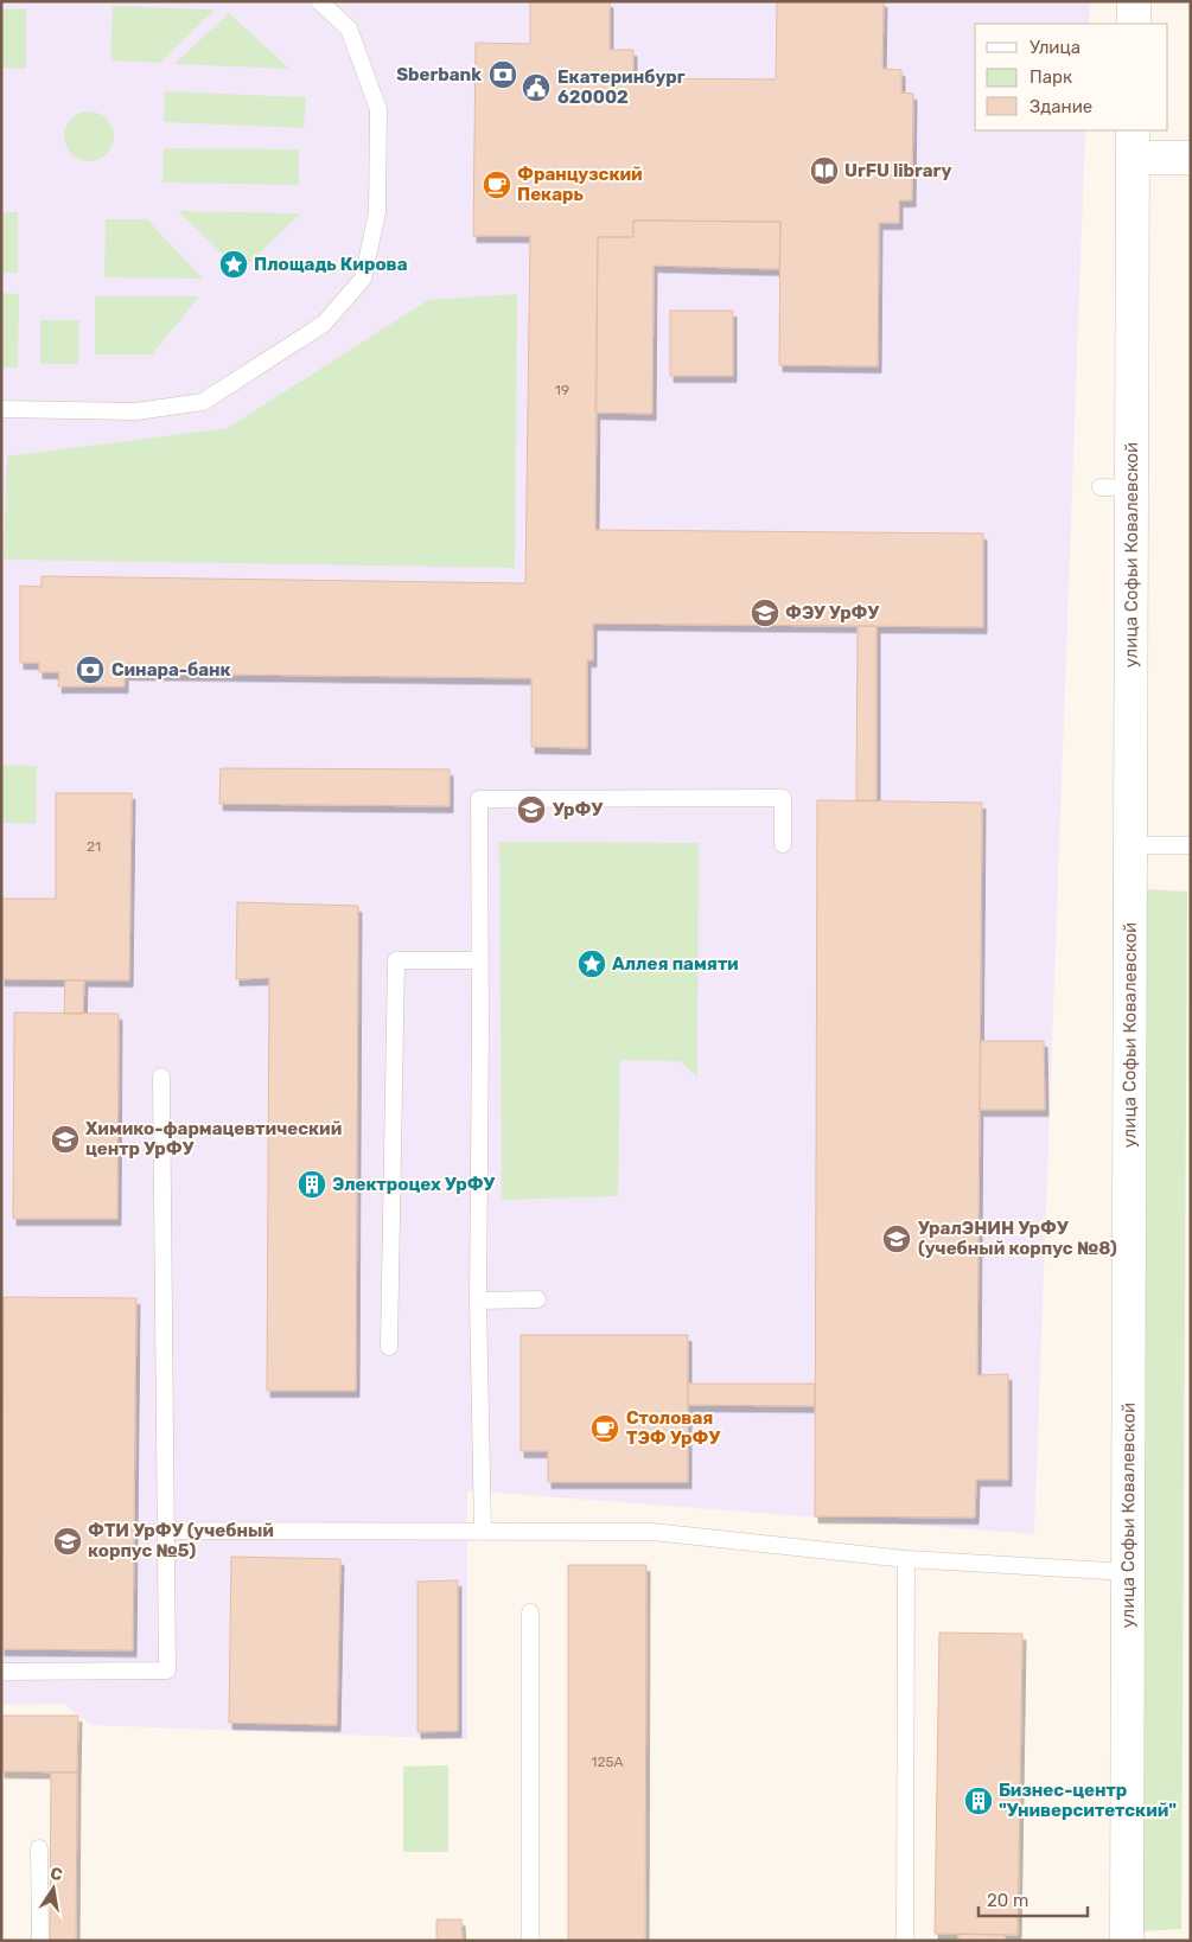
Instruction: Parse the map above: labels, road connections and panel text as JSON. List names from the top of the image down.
{
  "streets": {
    "street": ["улица Софьи Ковалевской"]
  },
  "places": {
    "bank": ["Sberbank", "Синара-банк"],
    "public building": ["Екатеринбург 620002"],
    "library": ["UrFU library"],
    "cafe": ["Французский Пекарь", "Столовая ТЭФ УрФУ"],
    "place": ["Площадь Кирова", "Аллея памяти"],
    "school or university": [
      "ФЭУ УрФУ",
      "УрФУ",
      "Химико-фармацевтический центр УрФУ",
      "УралЭНИН УрФУ (учебный корпус №8)",
      "ФТИ УрФУ (учебный корпус №5)"
    ],
    "building": ["Электроцех УрФУ", "Бизнес-центр \"Университетский\""]
  },
  "house_numbers": ["19", "21", "125А"],
  "legend": ["Улица", "Парк", "Здание"],
  "scale_bar": "20 m",
  "north": "top"
}
